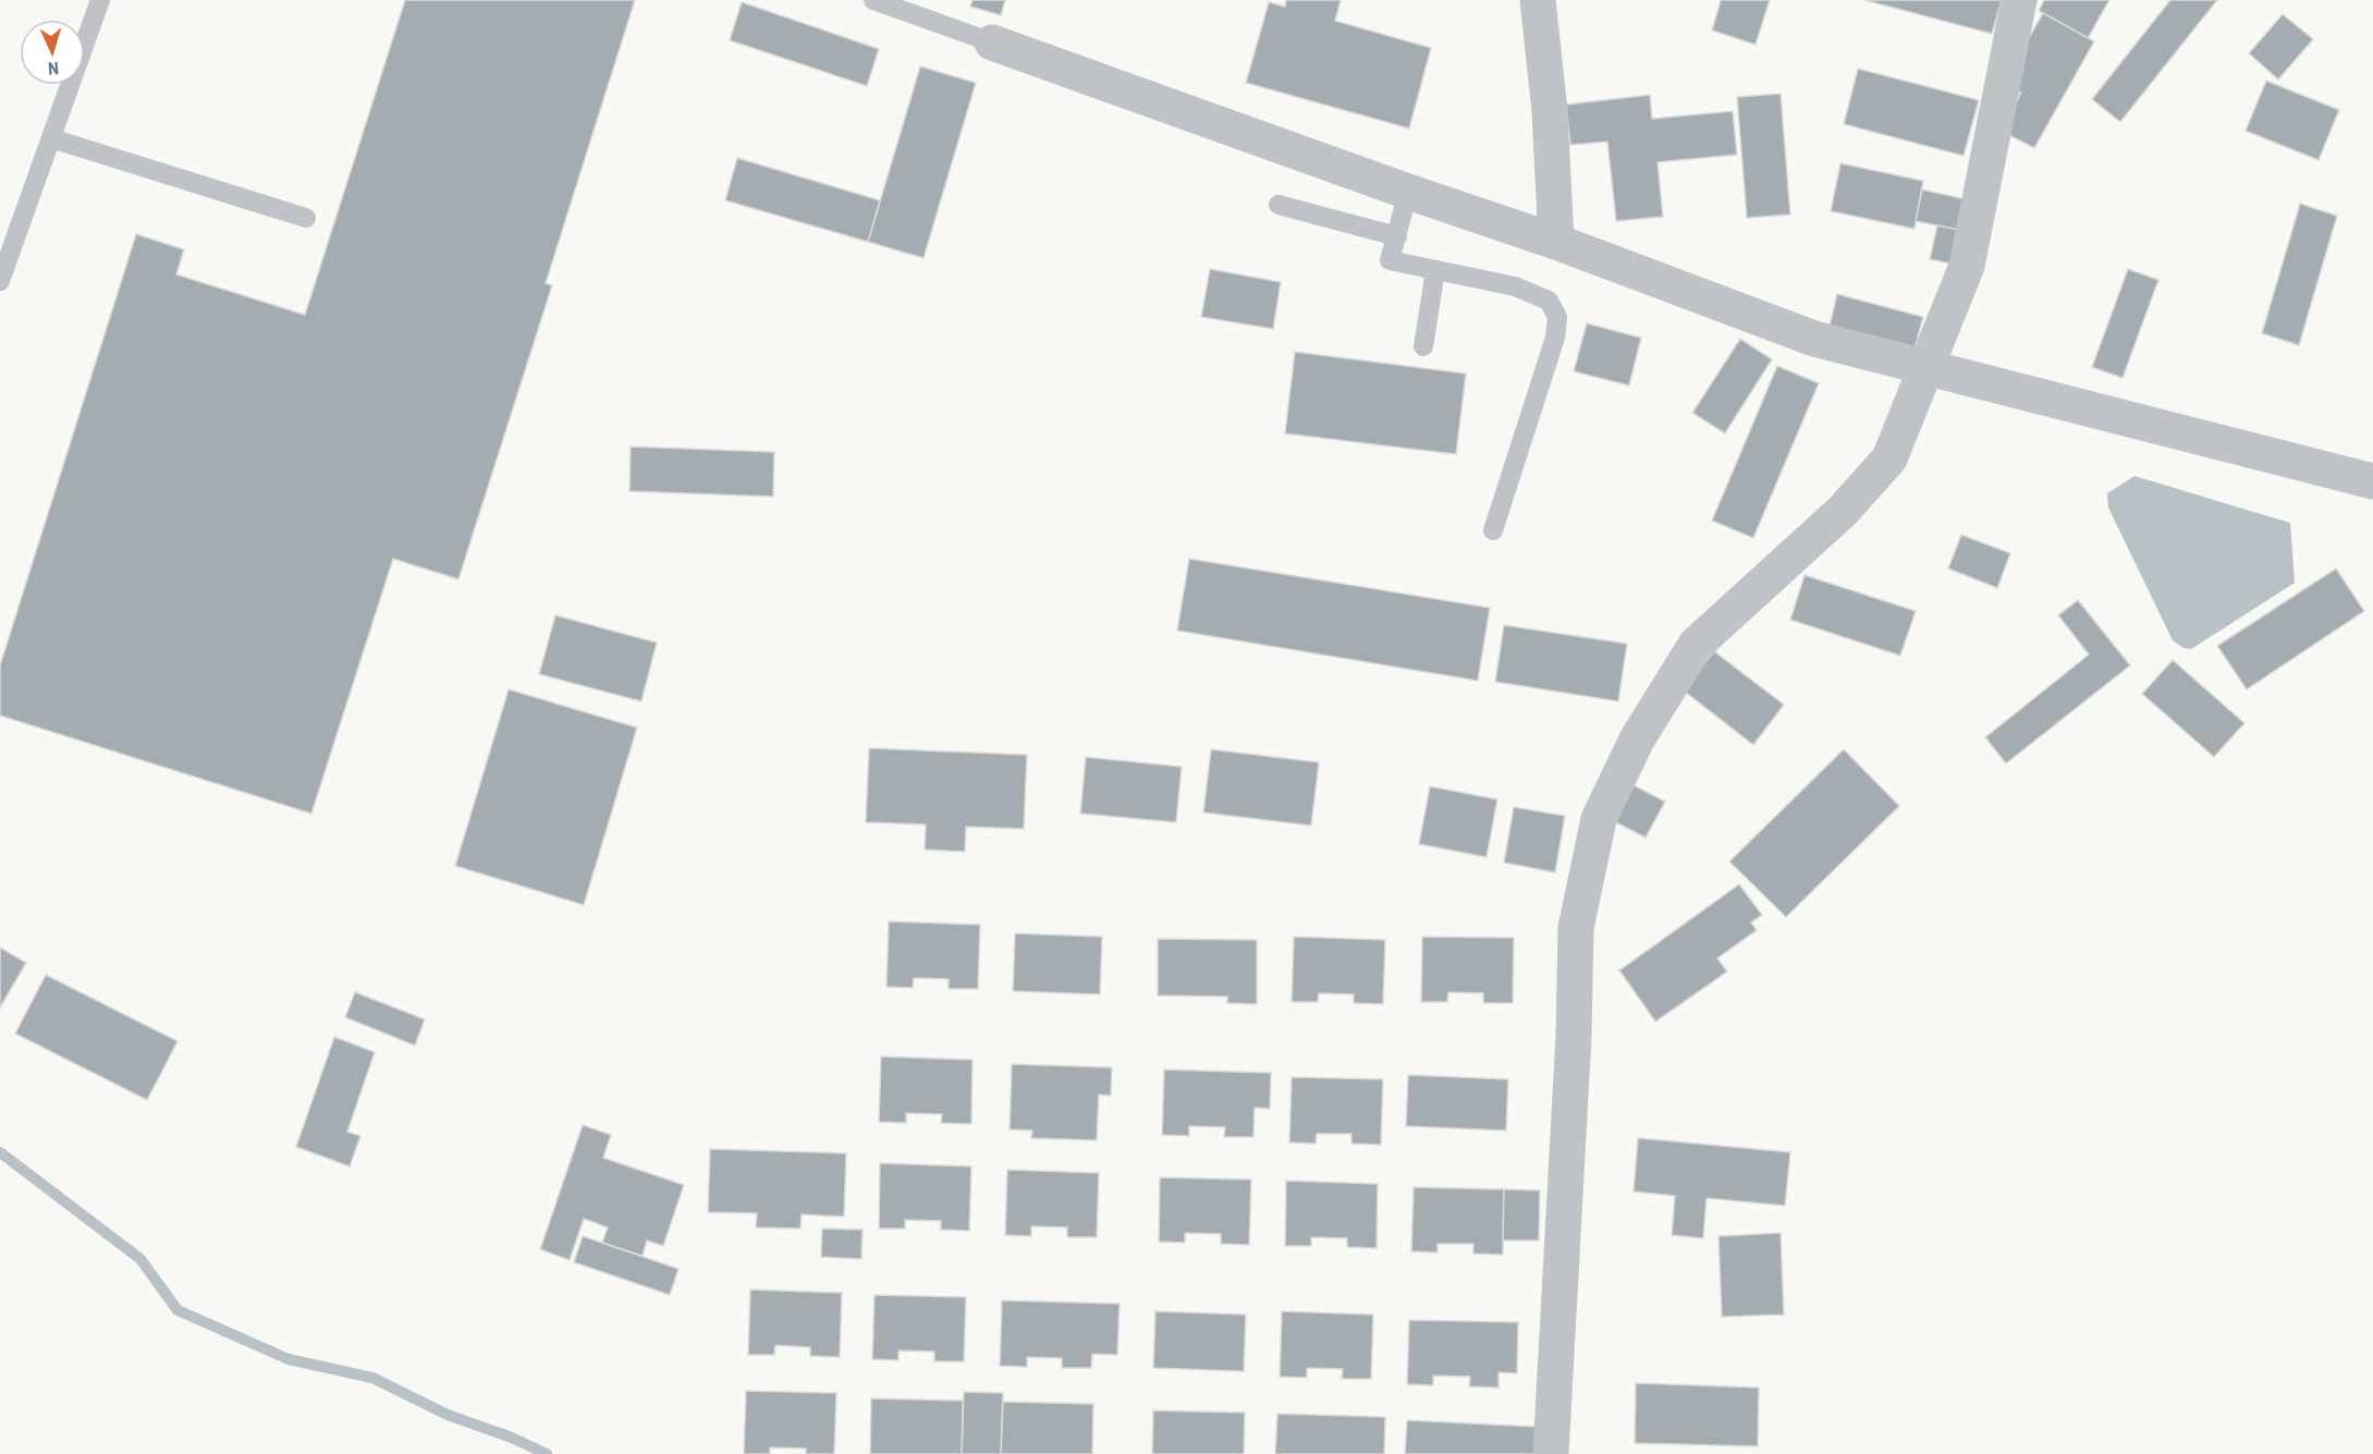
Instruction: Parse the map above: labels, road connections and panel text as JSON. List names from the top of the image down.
{
  "north": "bottom"
}
